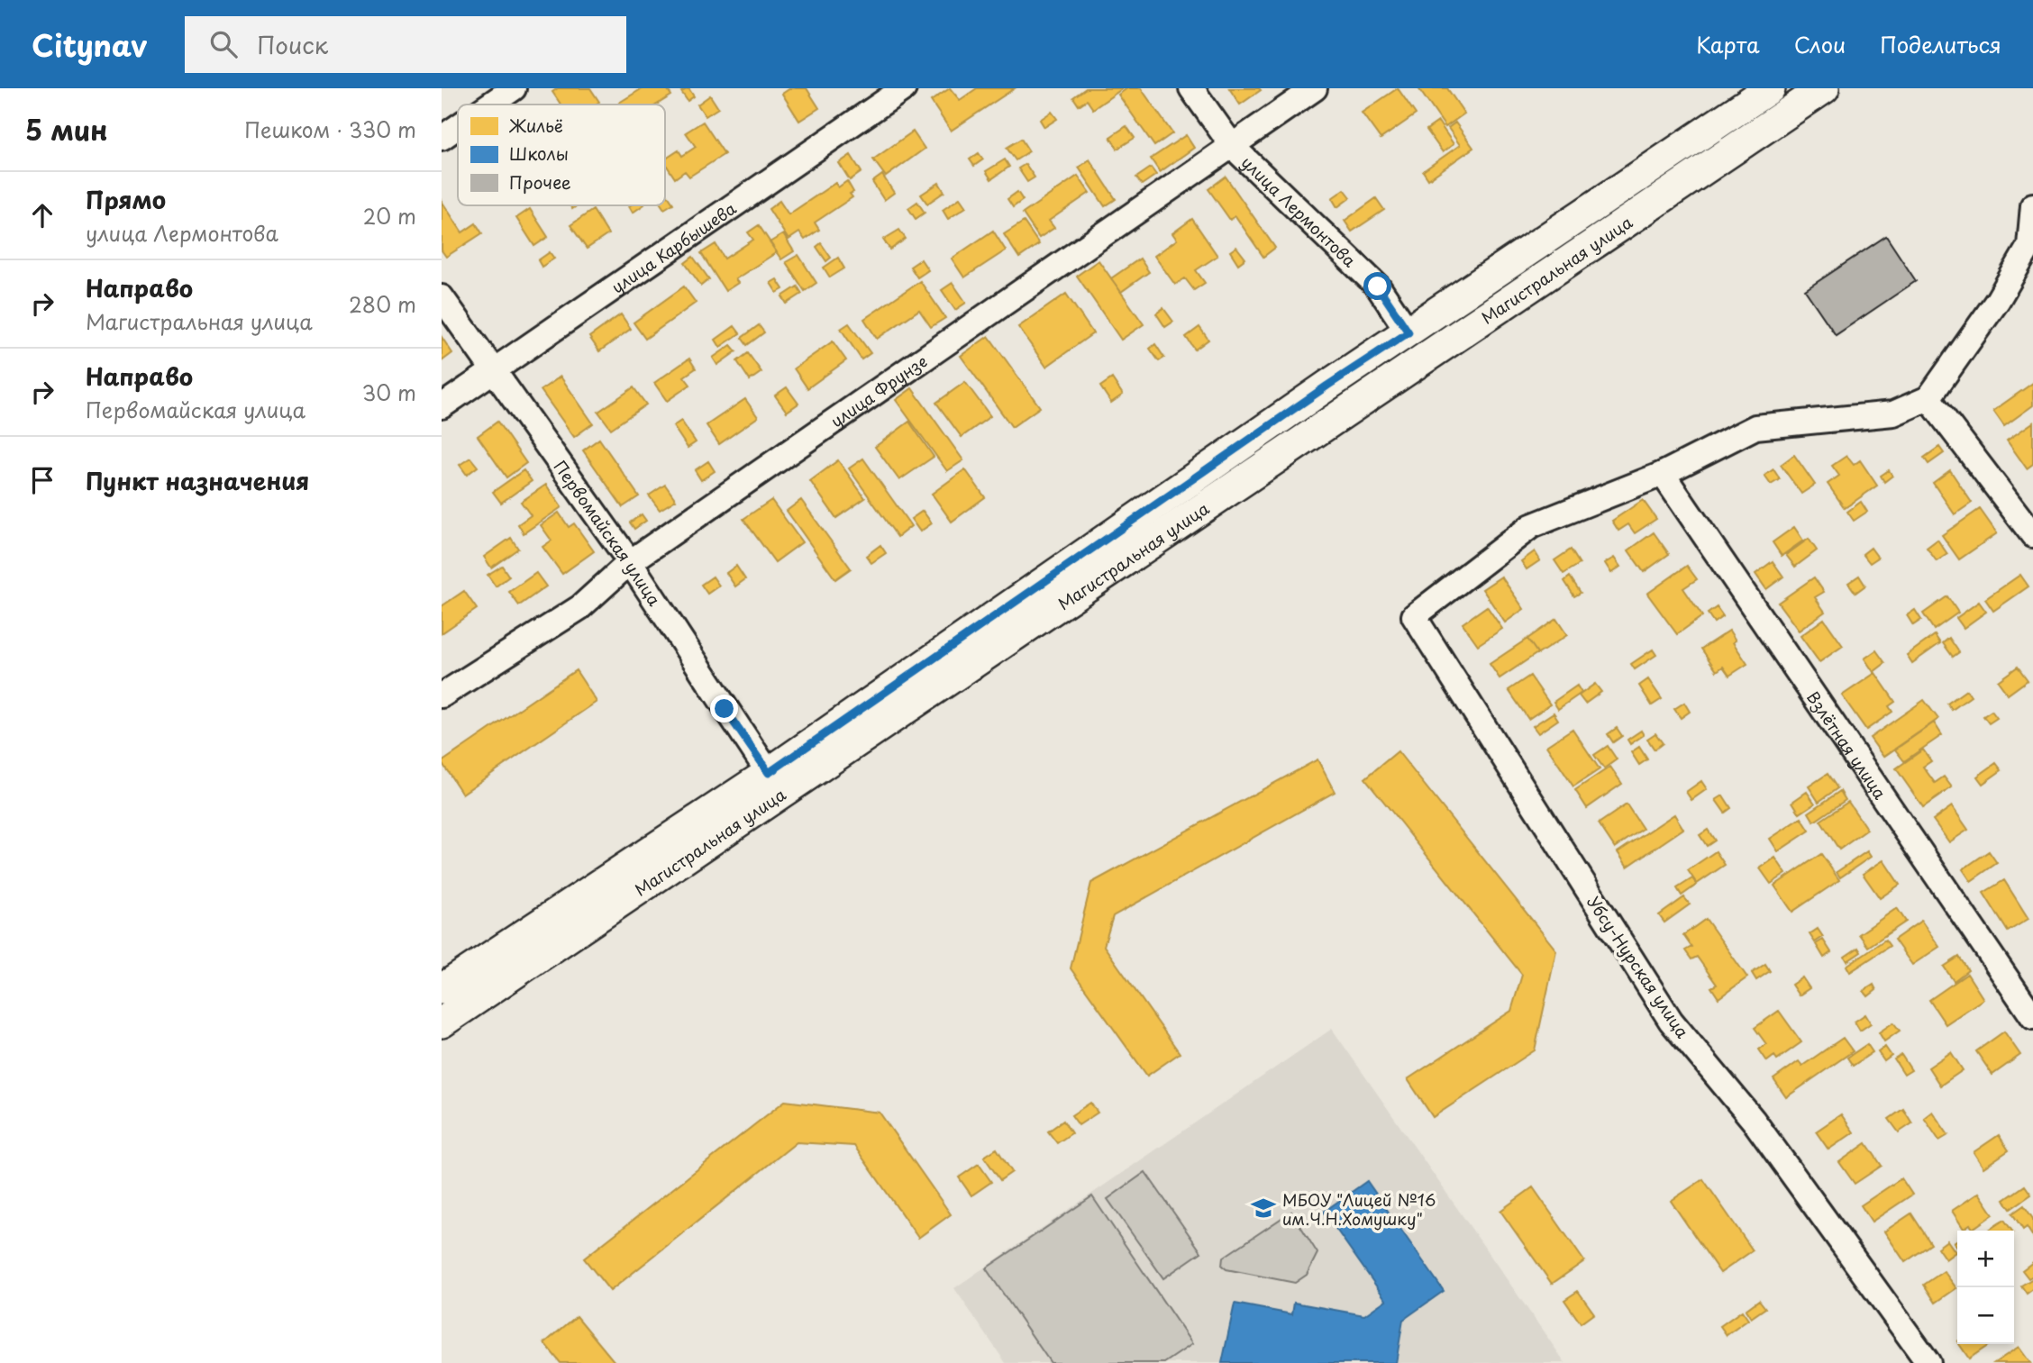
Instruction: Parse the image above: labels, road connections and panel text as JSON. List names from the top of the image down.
{
  "streets": {
    "main road": ["Магистральная улица"],
    "street": [
      "улица Лермонтова",
      "улица Карбышева",
      "улица Фрунзе",
      "Первомайская улица",
      "Взлётная улица",
      "Убсу-Нурская улица"
    ]
  },
  "crossings": [
    ["улица Лермонтова", "Магистральная улица"],
    ["улица Лермонтова", "улица Фрунзе"],
    ["улица Карбышева", "Первомайская улица"],
    ["Магистральная улица", "Первомайская улица"],
    ["улица Фрунзе", "Первомайская улица"],
    ["Взлётная улица", "Убсу-Нурская улица"]
  ],
  "places": {
    "school or university": ["МБОУ \"Лицей №16 им.Ч.Н.Хомушку\""]
  },
  "legend": ["Жильё", "Школы", "Прочее"],
  "page": {
    "header": "Citynav",
    "search": "Поиск",
    "nav": ["Карта", "Слои", "Поделиться"],
    "heading": ["5 мин", "Пешком · 330 m"],
    "list": [
      ["Прямо", "улица Лермонтова", "20 m"],
      ["Направо", "Магистральная улица", "280 m"],
      ["Направо", "Первомайская улица", "30 m"],
      "Пункт назначения"
    ],
    "map_buttons": ["+", "−"]
  }
}
